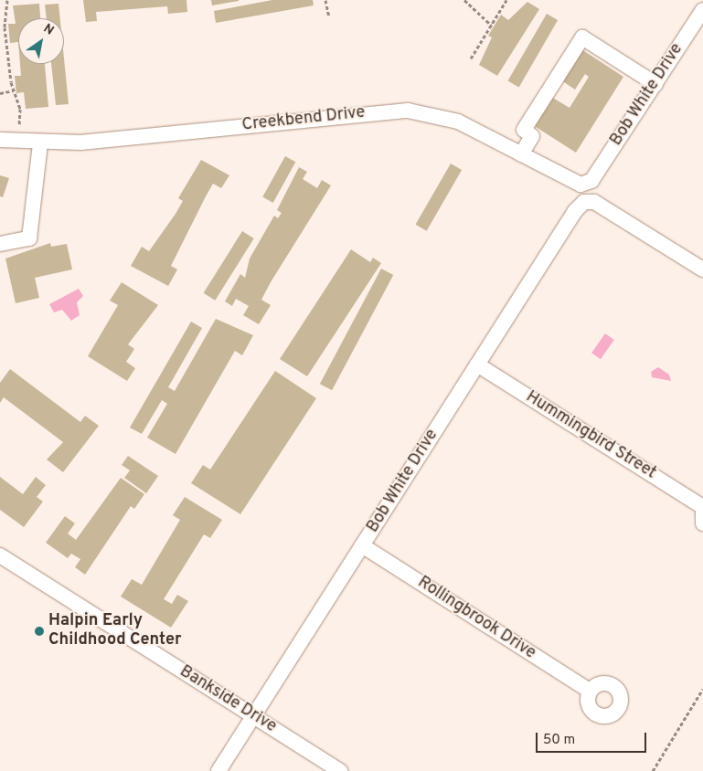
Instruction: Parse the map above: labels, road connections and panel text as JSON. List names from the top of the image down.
{
  "streets": {
    "street": [
      "Bob White Drive",
      "Creekbend Drive",
      "Hummingbird Street",
      "Rollingbrook Drive",
      "Bankside Drive"
    ]
  },
  "crossings": [
    ["Bob White Drive", "Creekbend Drive"],
    ["Bob White Drive", "Hummingbird Street"],
    ["Bob White Drive", "Rollingbrook Drive"],
    ["Bob White Drive", "Bankside Drive"]
  ],
  "places": ["Halpin Early Childhood Center"],
  "scale_bar": "50 m",
  "north": "top right"
}
